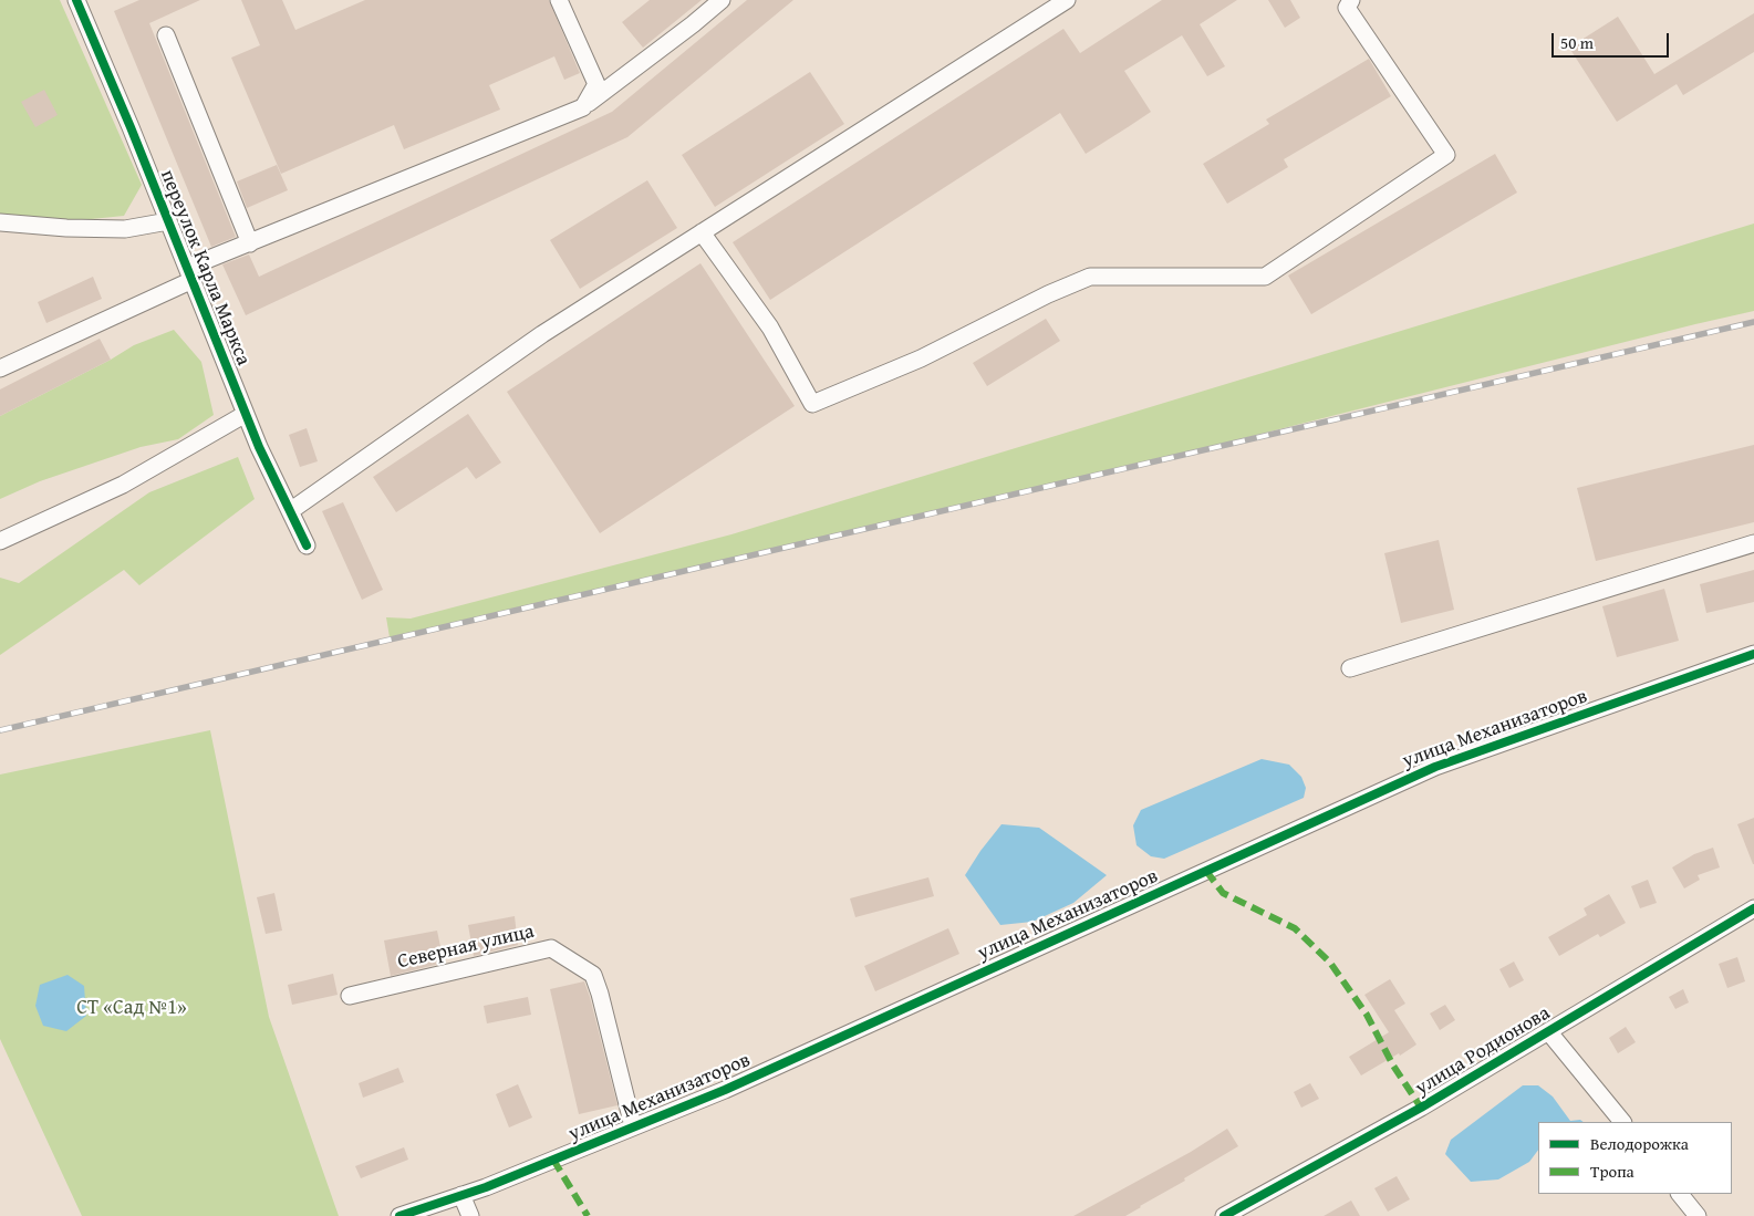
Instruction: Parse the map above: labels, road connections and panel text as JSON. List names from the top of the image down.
{
  "streets": {
    "street": [
      "переулок Карла Маркса",
      "улица Механизаторов",
      "Северная улица",
      "улица Родионова"
    ]
  },
  "crossings": [
    ["улица Механизаторов", "Северная улица"]
  ],
  "parks": ["СТ «Сад №1»"],
  "legend": ["Велодорожка", "Тропа"],
  "scale_bar": "50 m"
}
